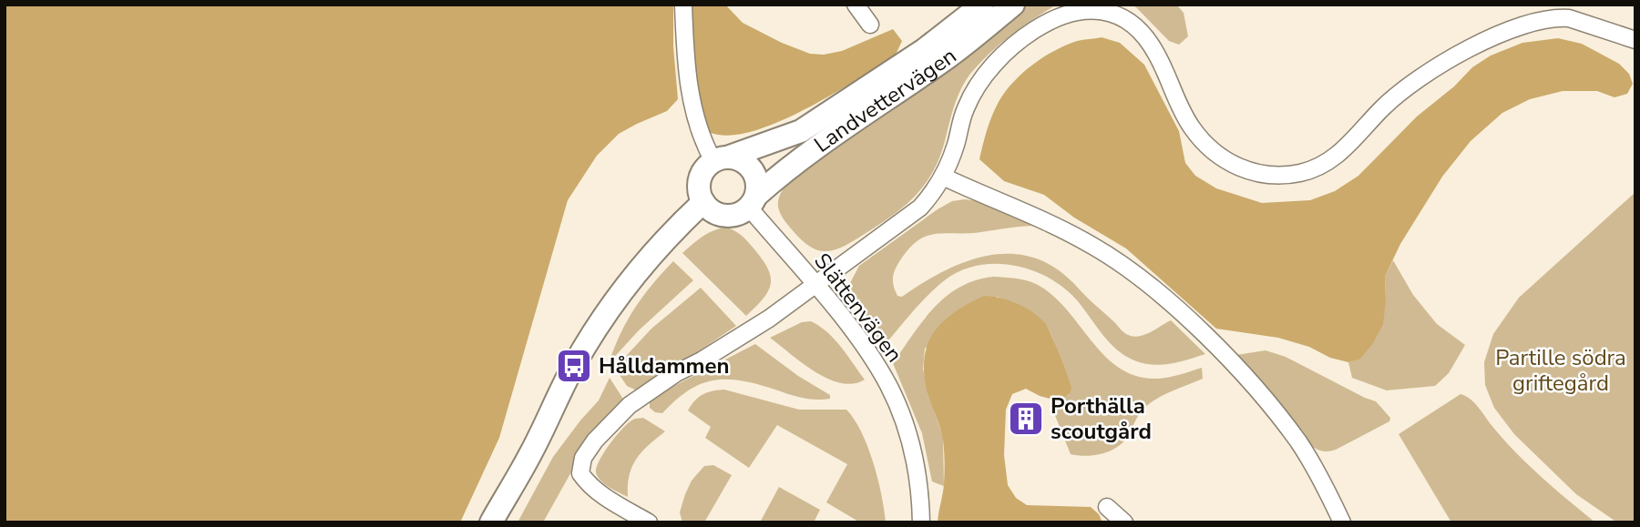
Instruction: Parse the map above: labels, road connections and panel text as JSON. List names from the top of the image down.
{
  "streets": {
    "street": ["Landvettervägen", "Slättenvägen"]
  },
  "crossings": [
    ["Landvettervägen", "Slättenvägen"]
  ],
  "parks": ["Partille södra griftegård"],
  "places": {
    "bus stop": ["Hålldammen"],
    "building": ["Porthälla scoutgård"]
  }
}
